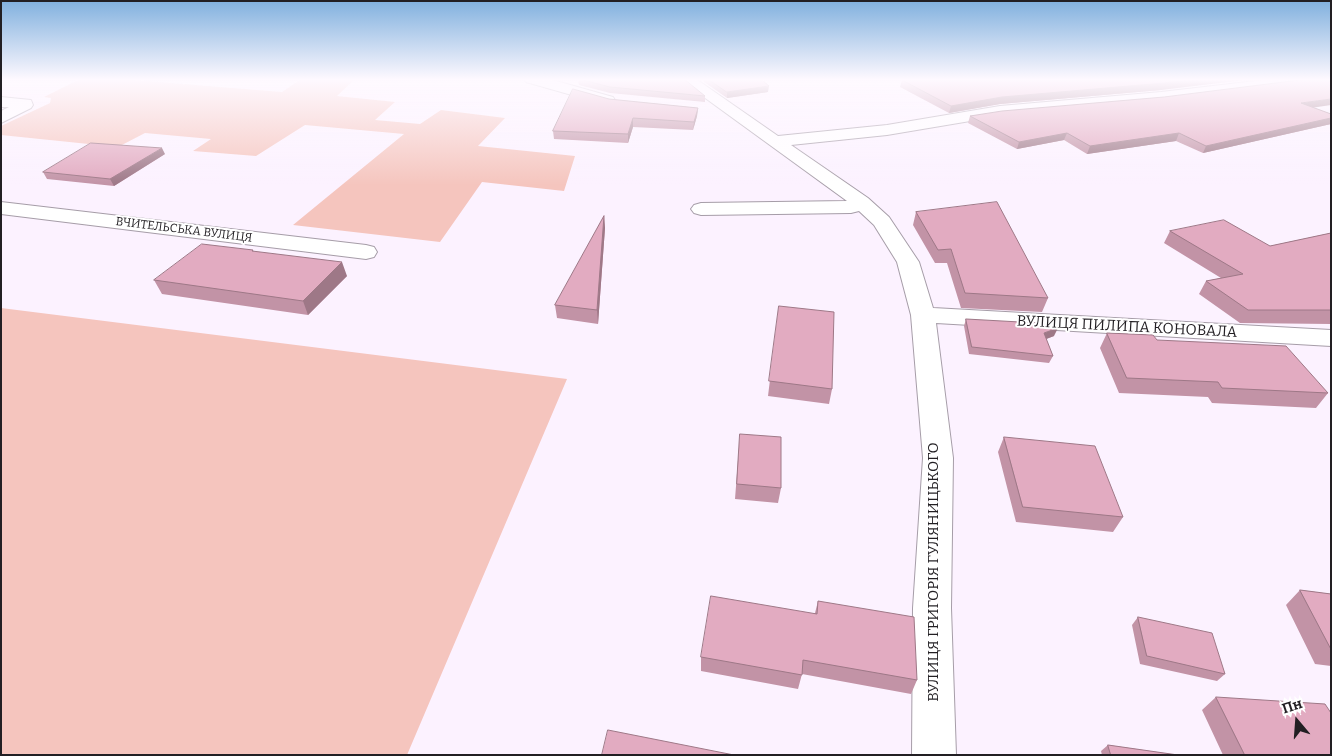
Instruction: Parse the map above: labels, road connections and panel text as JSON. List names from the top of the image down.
{
  "streets": {
    "street": ["ВЧИТЕЛЬСЬКА ВУЛИЦЯ", "ВУЛИЦЯ ПИЛИПА КОНОВАЛА", "ВУЛИЦЯ ГРИГОРІЯ ГУЛЯНИЦЬКОГО"]
  },
  "crossings": [
    ["ВУЛИЦЯ ПИЛИПА КОНОВАЛА", "ВУЛИЦЯ ГРИГОРІЯ ГУЛЯНИЦЬКОГО"]
  ],
  "north": "top"
}
